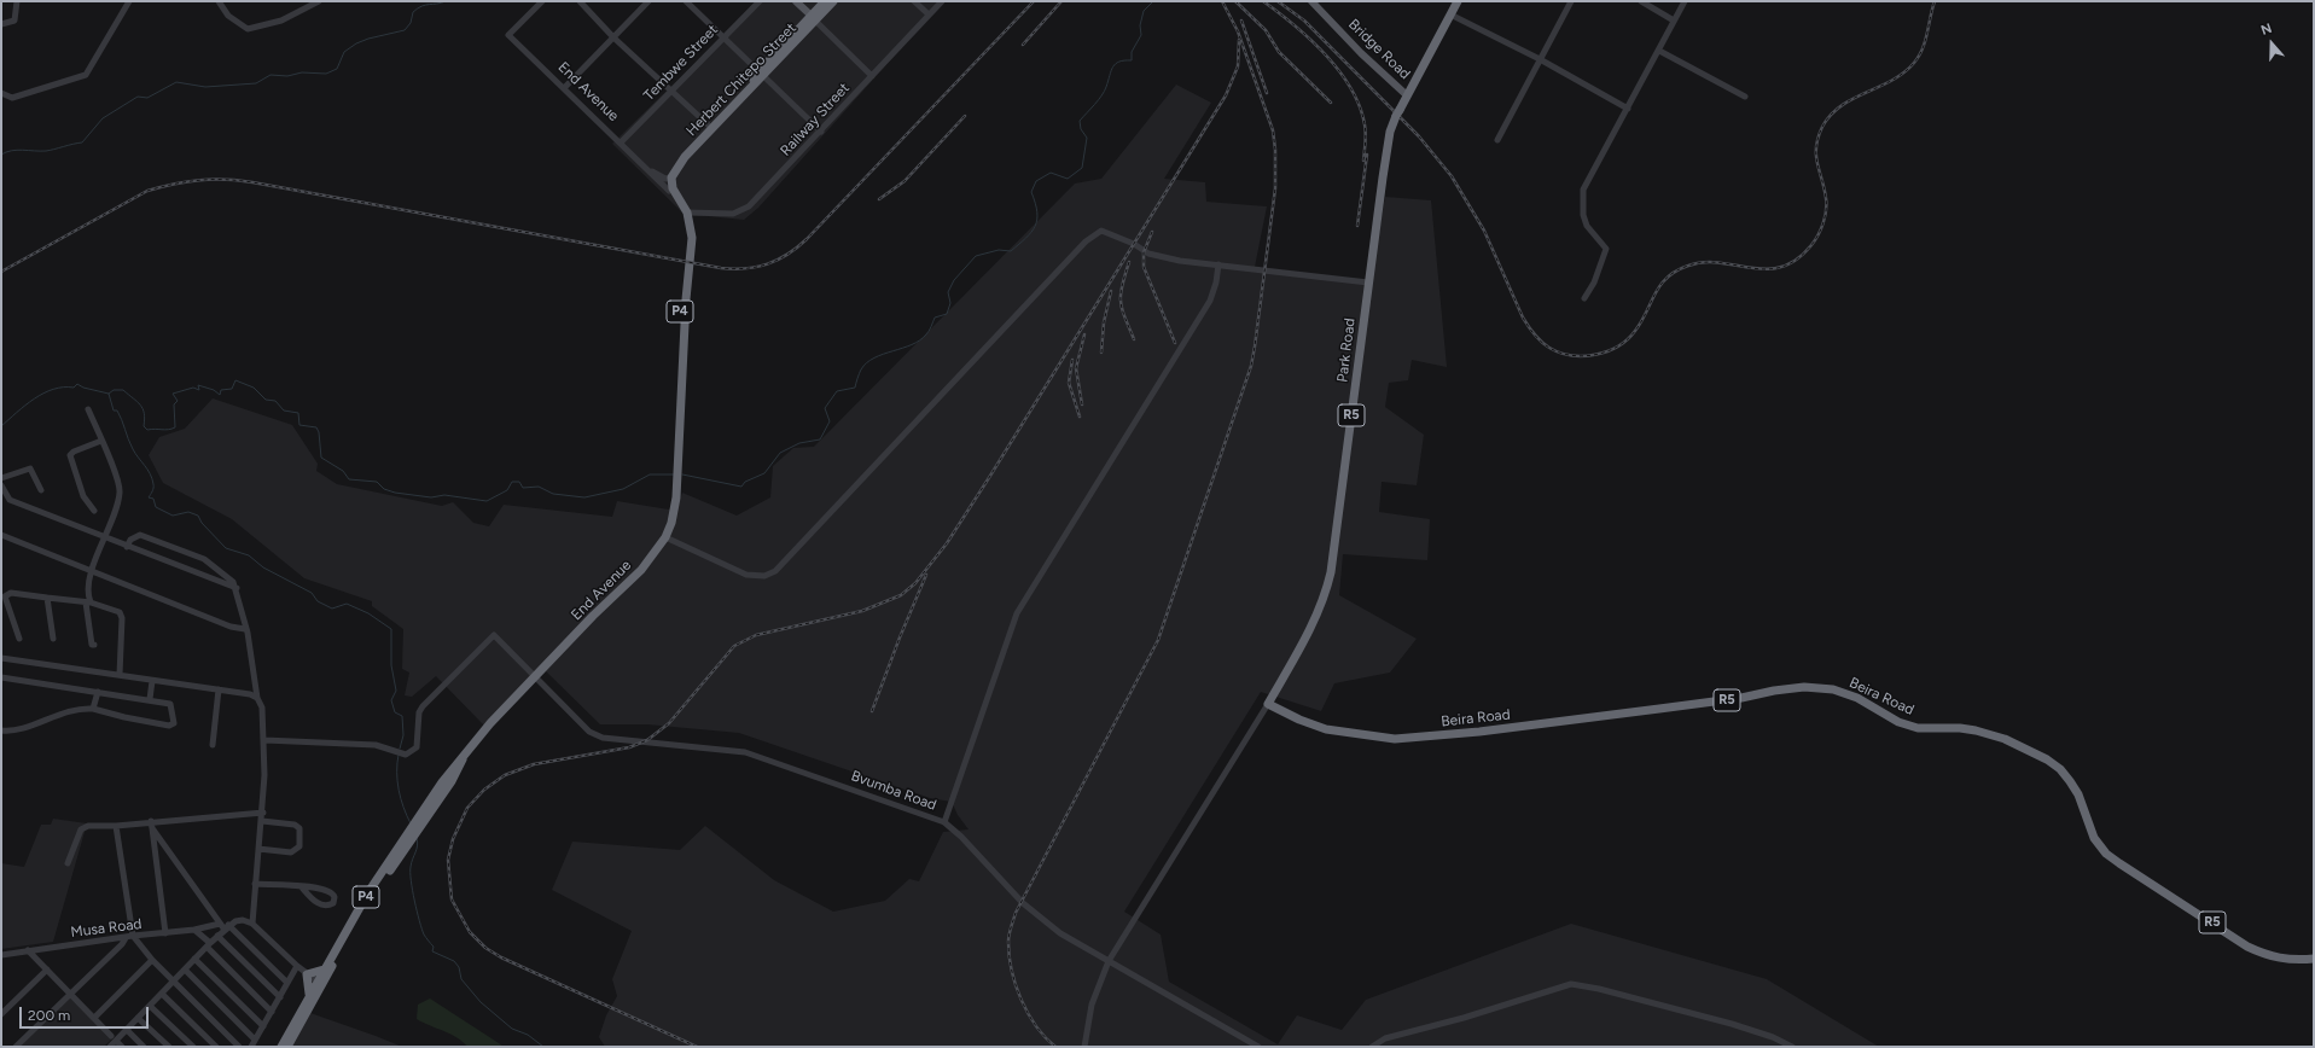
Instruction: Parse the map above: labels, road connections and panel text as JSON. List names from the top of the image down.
{
  "streets": {
    "highway": [
      "Herbert Chitepo Street",
      "End Avenue",
      "P4",
      "Park Road",
      "R5",
      "Beira Road"
    ],
    "main road": ["Bridge Road"],
    "street": [
      "Tembwe Street",
      "Railway Street",
      "Bvumba Road",
      "Musa Road"
    ]
  },
  "crossings": [
    ["Bridge Road", "Park Road"],
    ["Tembwe Street", "End Avenue"],
    ["Herbert Chitepo Street", "End Avenue"],
    ["End Avenue", "Railway Street"],
    ["End Avenue", "P4"],
    ["End Avenue", "Bvumba Road"],
    ["Park Road", "Beira Road"]
  ],
  "scale_bar": "200 m",
  "north": "top"
}
